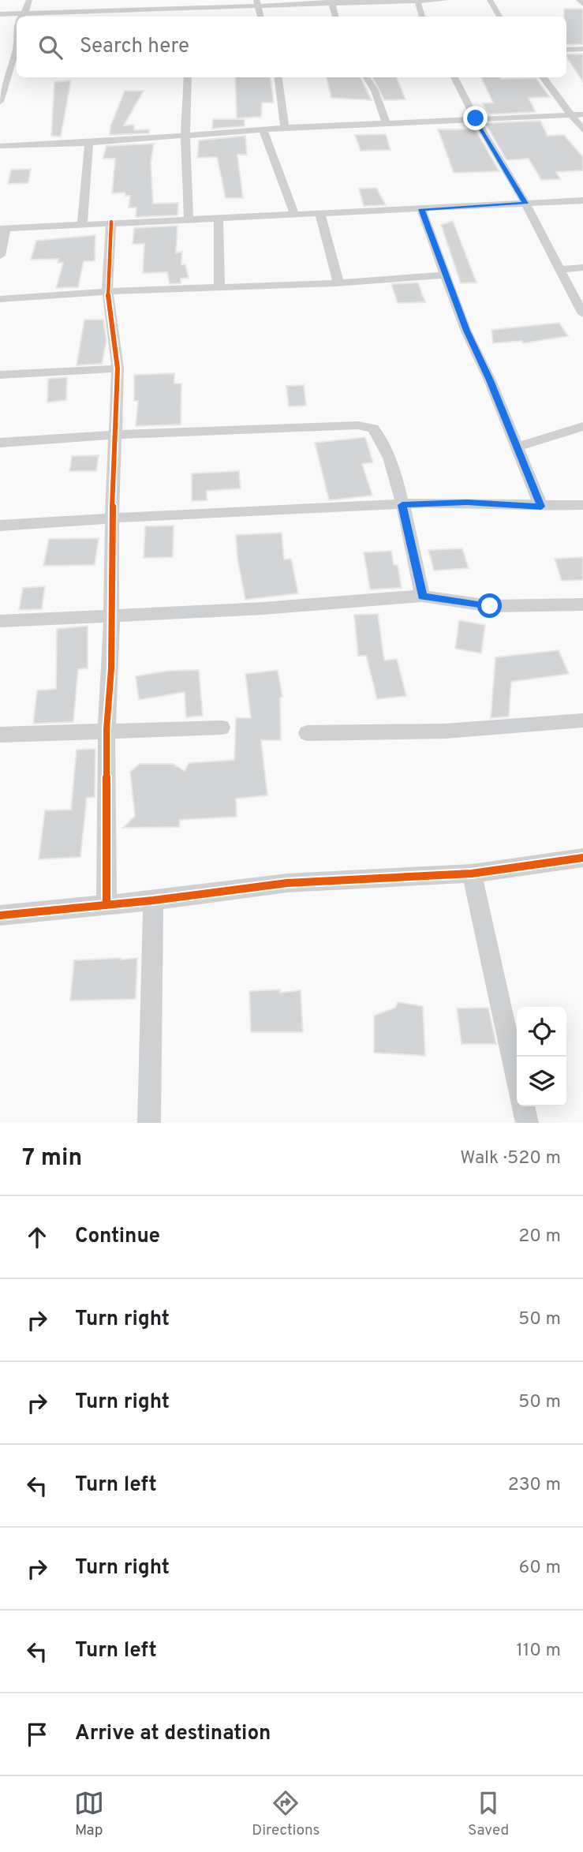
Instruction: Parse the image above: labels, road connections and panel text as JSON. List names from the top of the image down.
{
  "page": {
    "search": "Search here",
    "heading": ["7 min", "Walk · 520 m"],
    "list": [
      ["Continue", "20 m"],
      ["Turn right", "50 m"],
      ["Turn right", "50 m"],
      ["Turn left", "230 m"],
      ["Turn right", "60 m"],
      ["Turn left", "110 m"],
      "Arrive at destination"
    ],
    "nav": ["Map", "Directions", "Saved"]
  }
}
